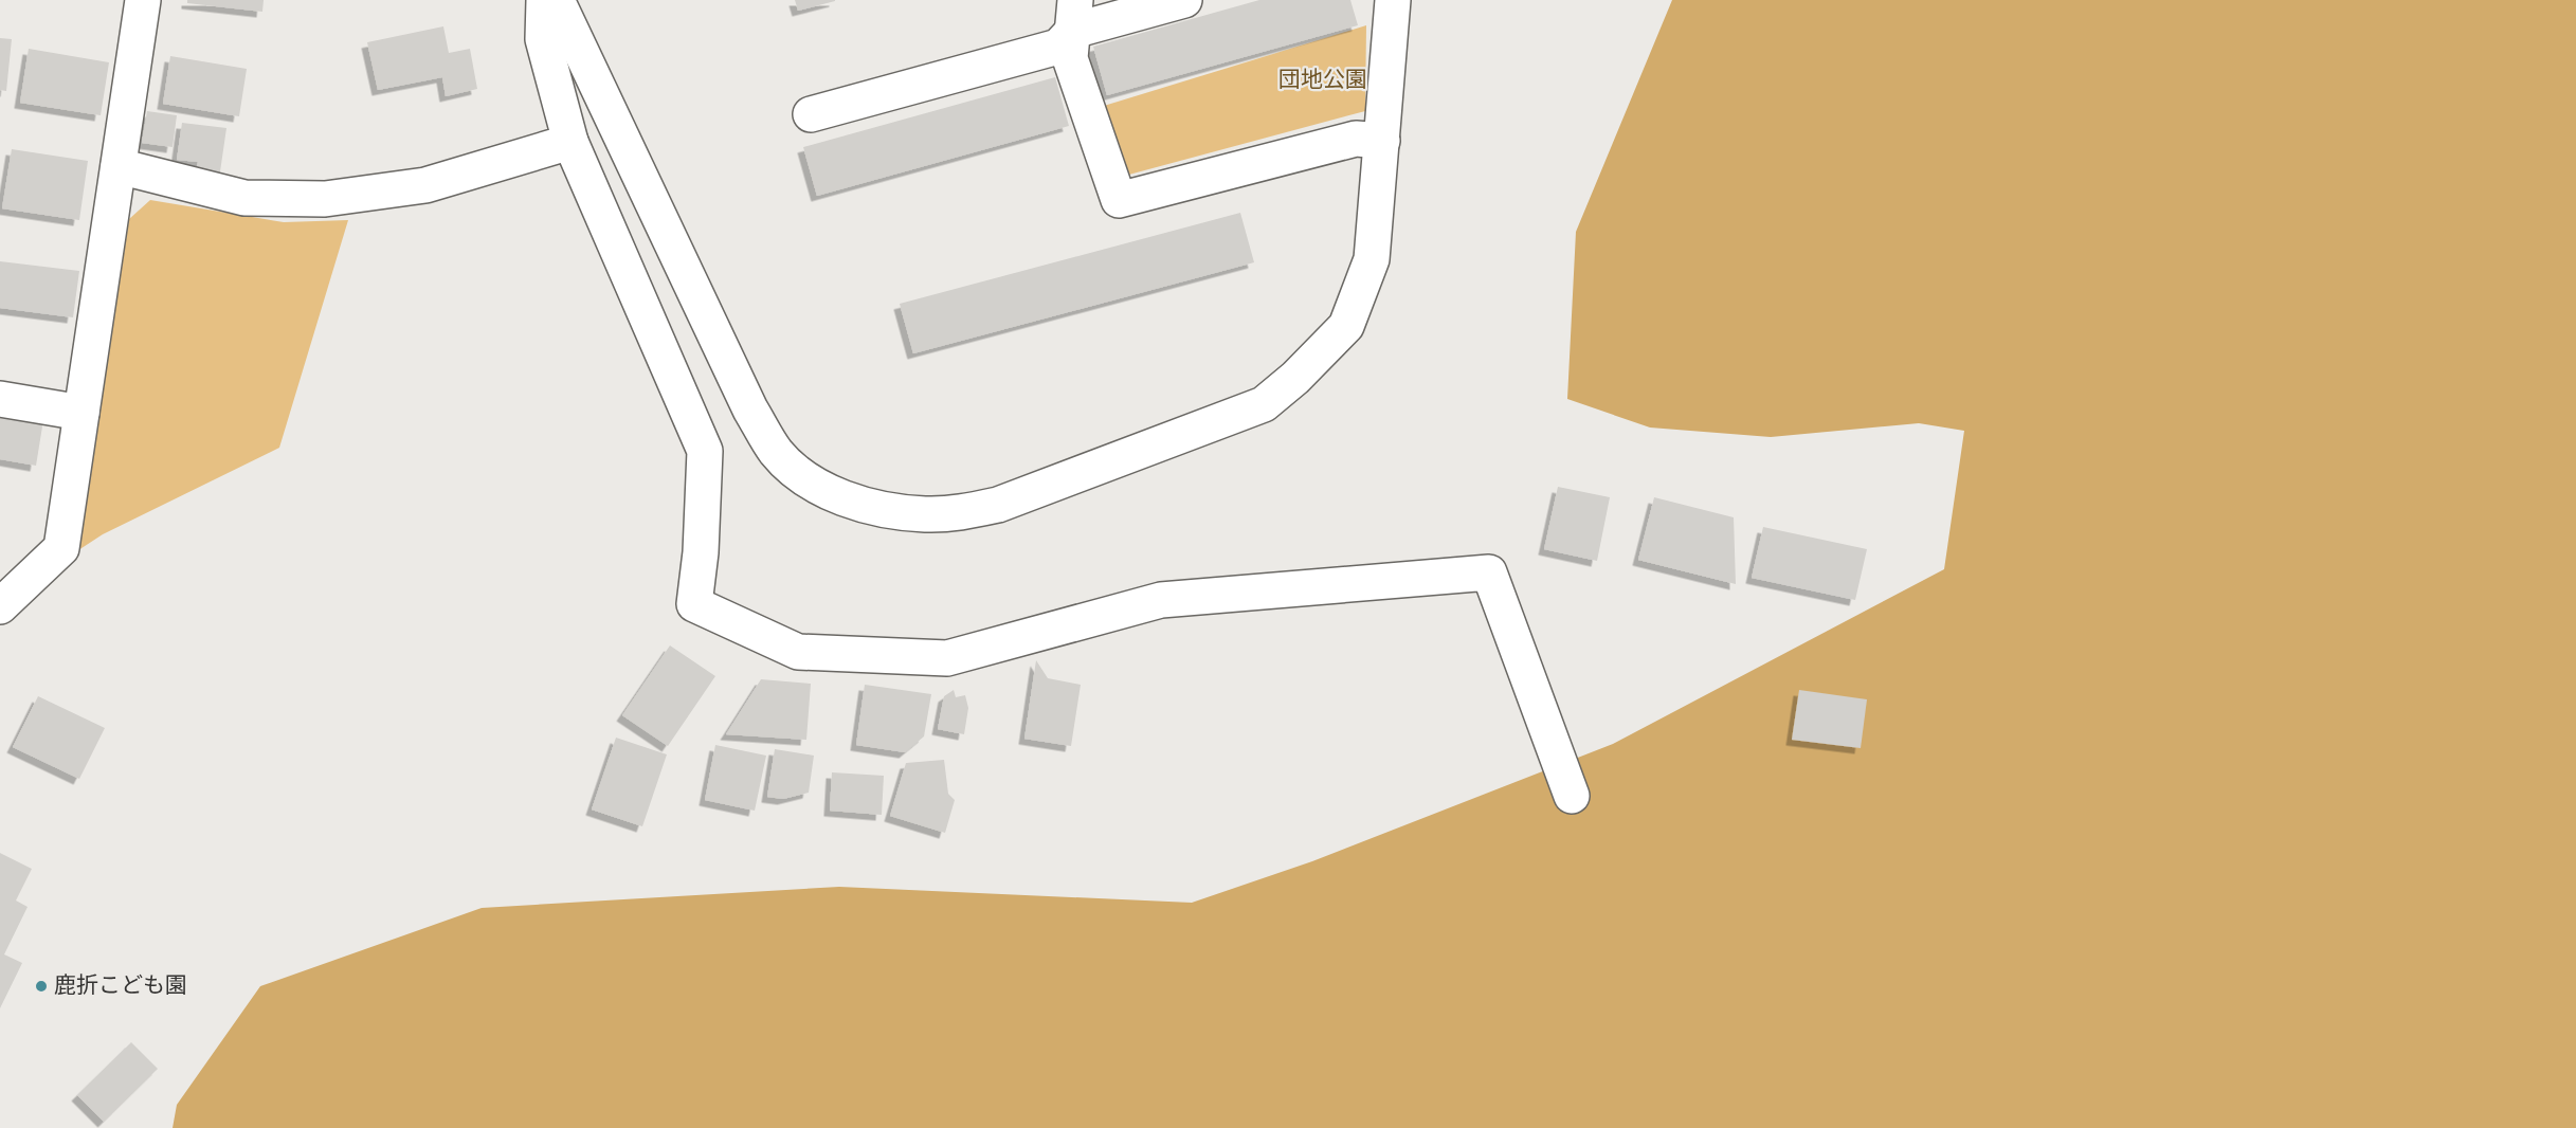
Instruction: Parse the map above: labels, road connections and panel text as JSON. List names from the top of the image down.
{
  "parks": ["団地公園"],
  "places": ["鹿折こども園"]
}
